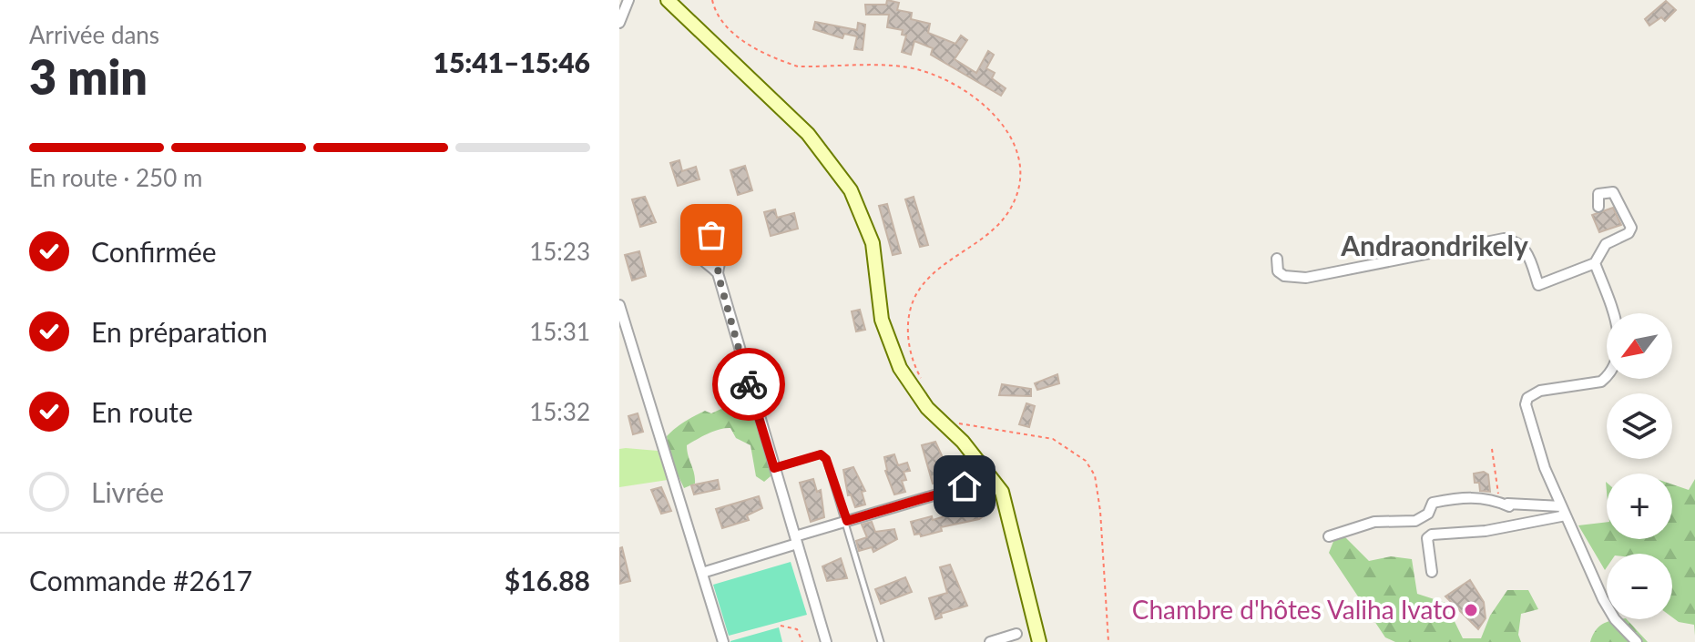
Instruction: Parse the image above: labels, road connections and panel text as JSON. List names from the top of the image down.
{
  "districts": ["Andraondrikely"],
  "places": ["Chambre d'hôtes Valiha Ivato"],
  "north": "bottom left",
  "page": {
    "heading": ["3 min", "Arrivée dans", "15:41–15:46"],
    "panel": ["Commande #2617", "$16.88"],
    "bar": "En route · 250 m",
    "list": [
      ["Confirmée", "15:23"],
      ["En préparation", "15:31"],
      ["En route", "15:32"],
      "Livrée"
    ],
    "map_buttons": ["+", "−"]
  }
}
